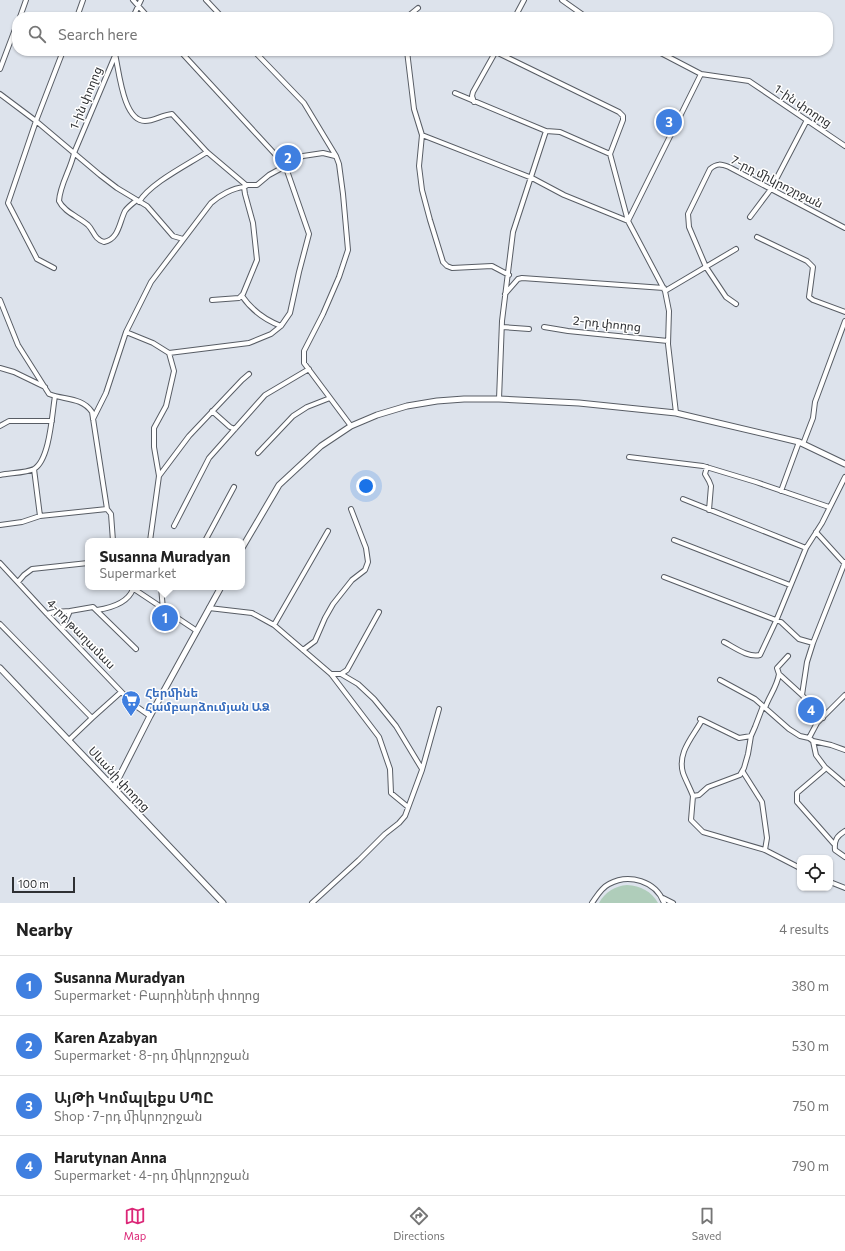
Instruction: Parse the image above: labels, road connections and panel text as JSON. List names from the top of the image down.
{
  "streets": {
    "main road": ["Սևանի փողոց"],
    "street": [
      "1-ին փողոց",
      "7-րդ միկրոշրջան",
      "2-րդ փողոց",
      "4-րդ թաղամաս"
    ]
  },
  "places": {
    "supermarket": ["Հերմինե Համբարձումյան ԱՁ"]
  },
  "scale_bar": "100 m",
  "page": {
    "search": "Search here",
    "pins": [
      "3",
      "2",
      "1",
      "4"
    ],
    "popup": ["Susanna Muradyan", "Supermarket"],
    "scale": "100 m",
    "heading": ["Nearby", "4 results"],
    "list": [
      {
        "mark": "1",
        "name": "Susanna Muradyan",
        "note": "Supermarket · Բարդիների փողոց",
        "value": "380 m"
      },
      {
        "mark": "2",
        "name": "Karen Azabyan",
        "note": "Supermarket · 8-րդ միկրոշրջան",
        "value": "530 m"
      },
      {
        "mark": "3",
        "name": "ԱյԹի Կոմպլեքս ՍՊԸ",
        "note": "Shop · 7-րդ միկրոշրջան",
        "value": "750 m"
      },
      {
        "mark": "4",
        "name": "Harutynan Anna",
        "note": "Supermarket · 4-րդ միկրոշրջան",
        "value": "790 m"
      }
    ],
    "nav": ["Map", "Directions", "Saved"]
  }
}
